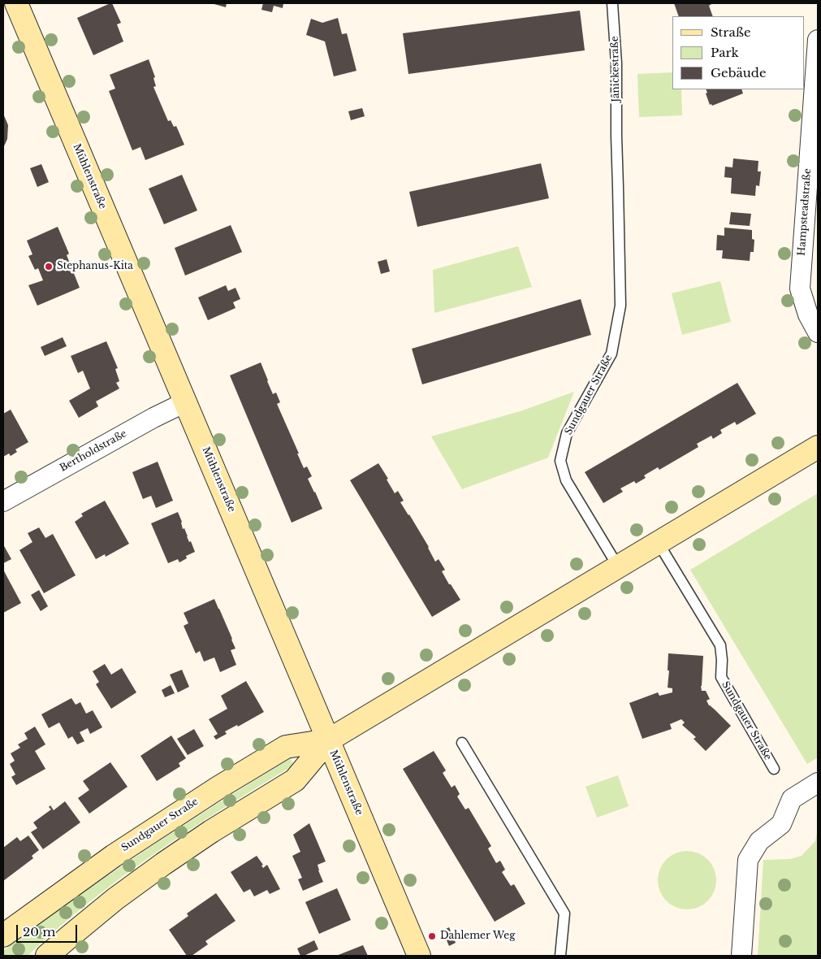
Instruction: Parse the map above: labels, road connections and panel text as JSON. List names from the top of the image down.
{
  "streets": {
    "street": [
      "Mühlenstraße",
      "Hampsteadstraße",
      "Sundgauer Straße",
      "Bertholdstraße"
    ],
    "lane": ["Jänickestraße"]
  },
  "crossings": [
    ["Jänickestraße", "Sundgauer Straße"],
    ["Mühlenstraße", "Sundgauer Straße"],
    ["Mühlenstraße", "Bertholdstraße"]
  ],
  "places": ["Stephanus-Kita", "Dahlemer Weg"],
  "legend": ["Straße", "Park", "Gebäude"],
  "scale_bar": "20 m"
}
